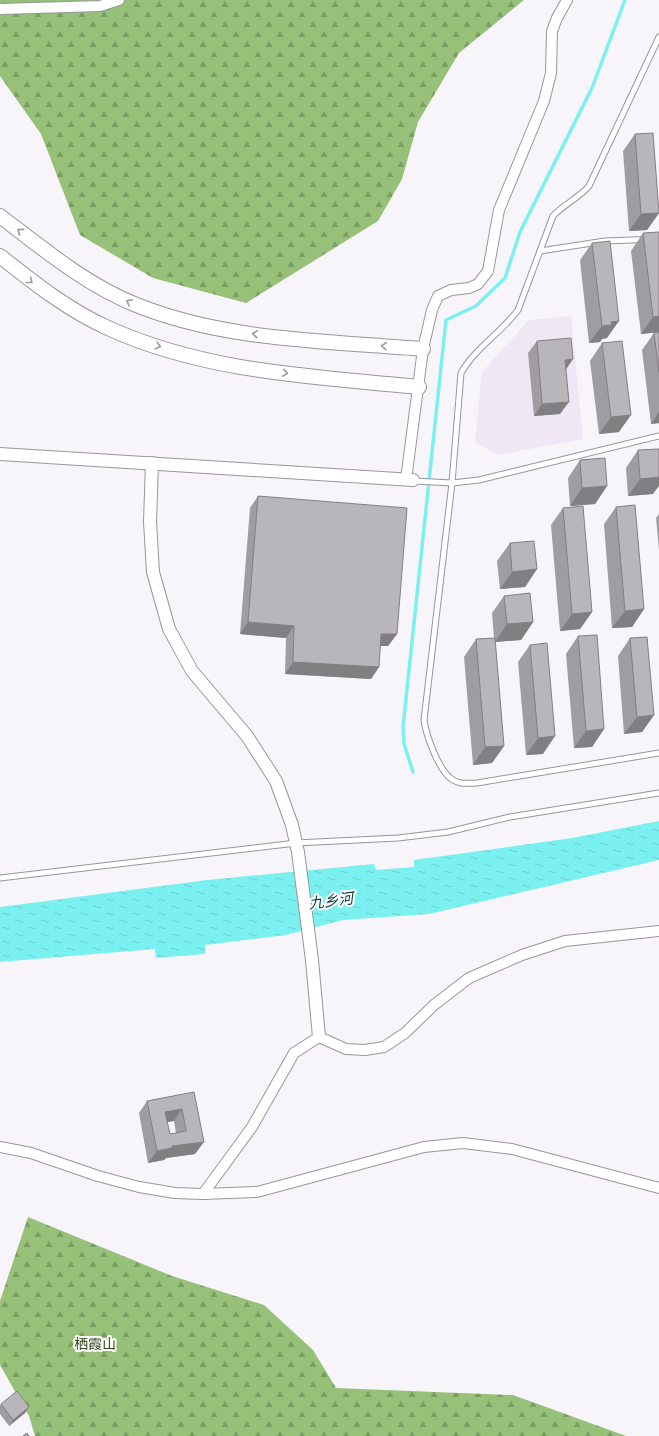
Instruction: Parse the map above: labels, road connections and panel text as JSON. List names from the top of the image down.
{
  "water": ["九乡河"],
  "parks": ["栖霞山"]
}
